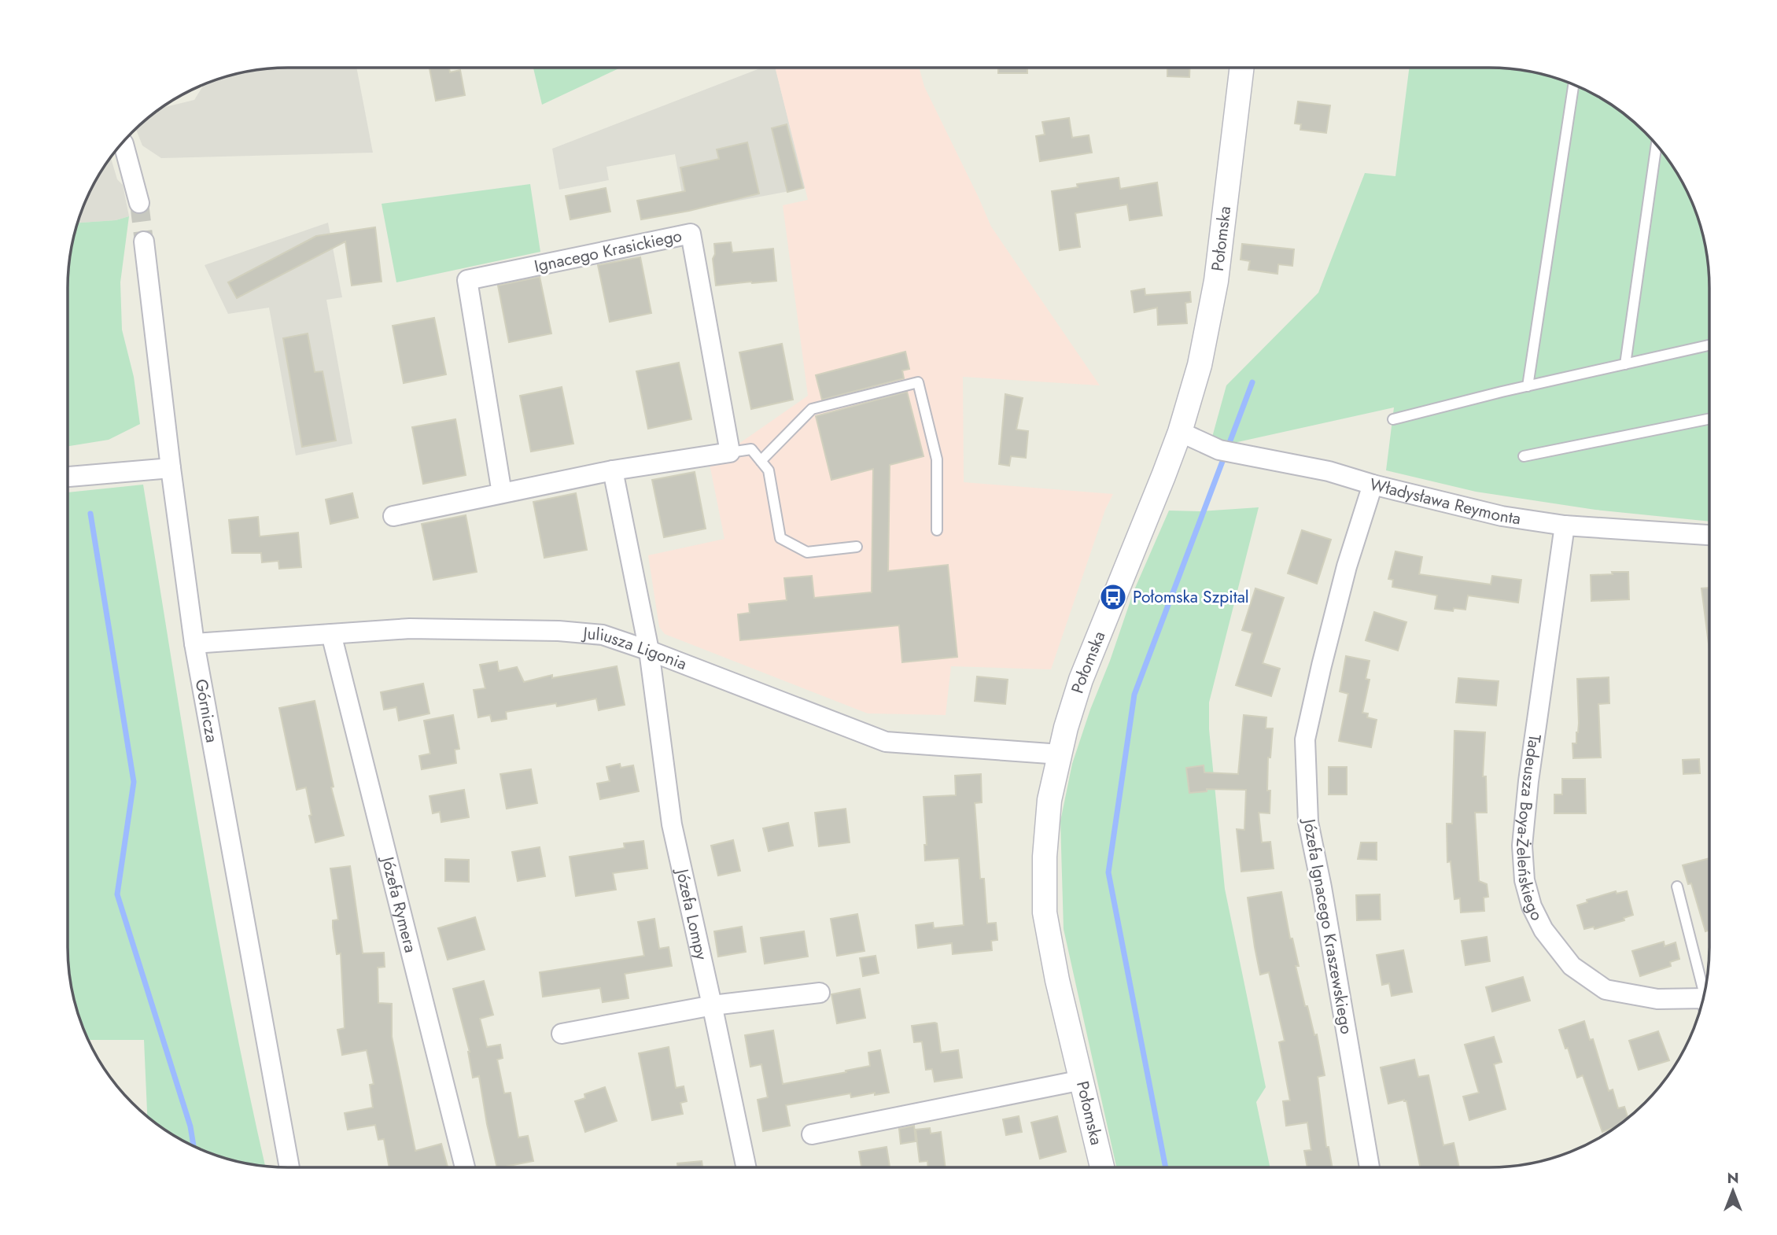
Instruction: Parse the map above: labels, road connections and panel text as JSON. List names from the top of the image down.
{
  "streets": {
    "street": [
      "Połomska",
      "Ignacego Krasickiego",
      "Władysława Reymonta",
      "Juliusza Ligonia",
      "Górnicza",
      "Tadeusza Boya-Żeleńskiego",
      "Józefa Rymera",
      "Józefa Lompy",
      "Józefa Ignacego Kraszewskiego"
    ]
  },
  "crossings": [
    ["Połomska", "Władysława Reymonta"],
    ["Połomska", "Juliusza Ligonia"],
    ["Władysława Reymonta", "Tadeusza Boya-Żeleńskiego"],
    ["Władysława Reymonta", "Józefa Ignacego Kraszewskiego"],
    ["Juliusza Ligonia", "Górnicza"],
    ["Juliusza Ligonia", "Józefa Rymera"],
    ["Juliusza Ligonia", "Józefa Lompy"]
  ],
  "places": {
    "bus stop": ["Połomska Szpital"]
  },
  "north": "top"
}
